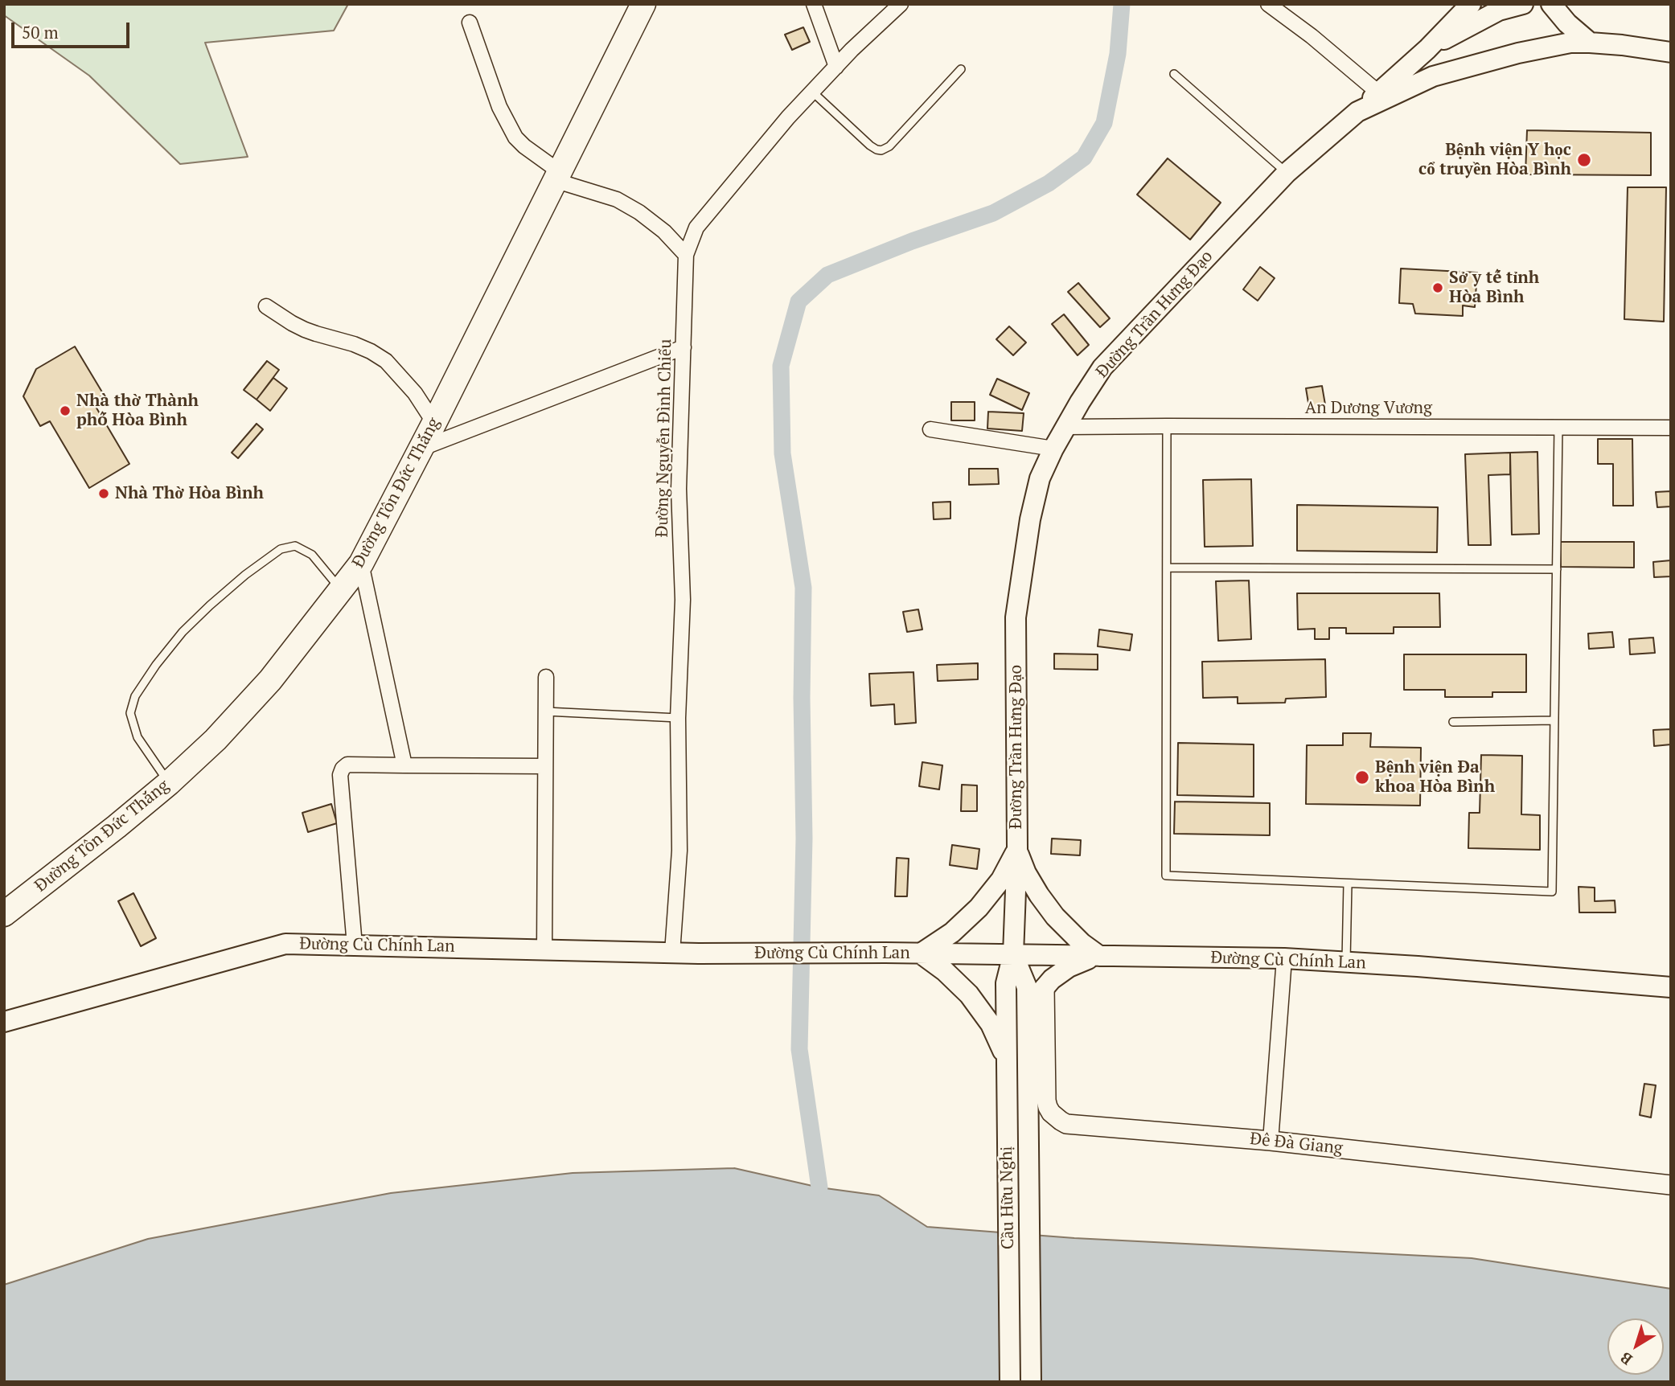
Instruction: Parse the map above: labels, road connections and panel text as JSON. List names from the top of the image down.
{
  "streets": {
    "highway": ["Đường Tôn Đức Thắng"],
    "main road": ["Đường Trần Hưng Đạo", "Đường Cù Chính Lan", "Cầu Hữu Nghị"],
    "street": ["An Dương Vương", "Đường Nguyễn Đình Chiểu", "Đê Đà Giang"]
  },
  "crossings": [
    ["Đường Trần Hưng Đạo", "An Dương Vương"],
    ["Đường Trần Hưng Đạo", "Đường Cù Chính Lan"],
    ["Đường Trần Hưng Đạo", "Cầu Hữu Nghị"],
    ["Đường Nguyễn Đình Chiểu", "Đường Cù Chính Lan"],
    ["Đường Cù Chính Lan", "Cầu Hữu Nghị"]
  ],
  "places": [
    "Bệnh viện Y học cổ truyền Hòa Bình",
    "Sở y tế tỉnh Hòa Bình",
    "Nhà thờ Thành phố Hòa Bình",
    "Nhà Thờ Hòa Bình",
    "Bệnh viện Đa khoa Hòa Bình"
  ],
  "scale_bar": "50 m",
  "north": "bottom left"
}
